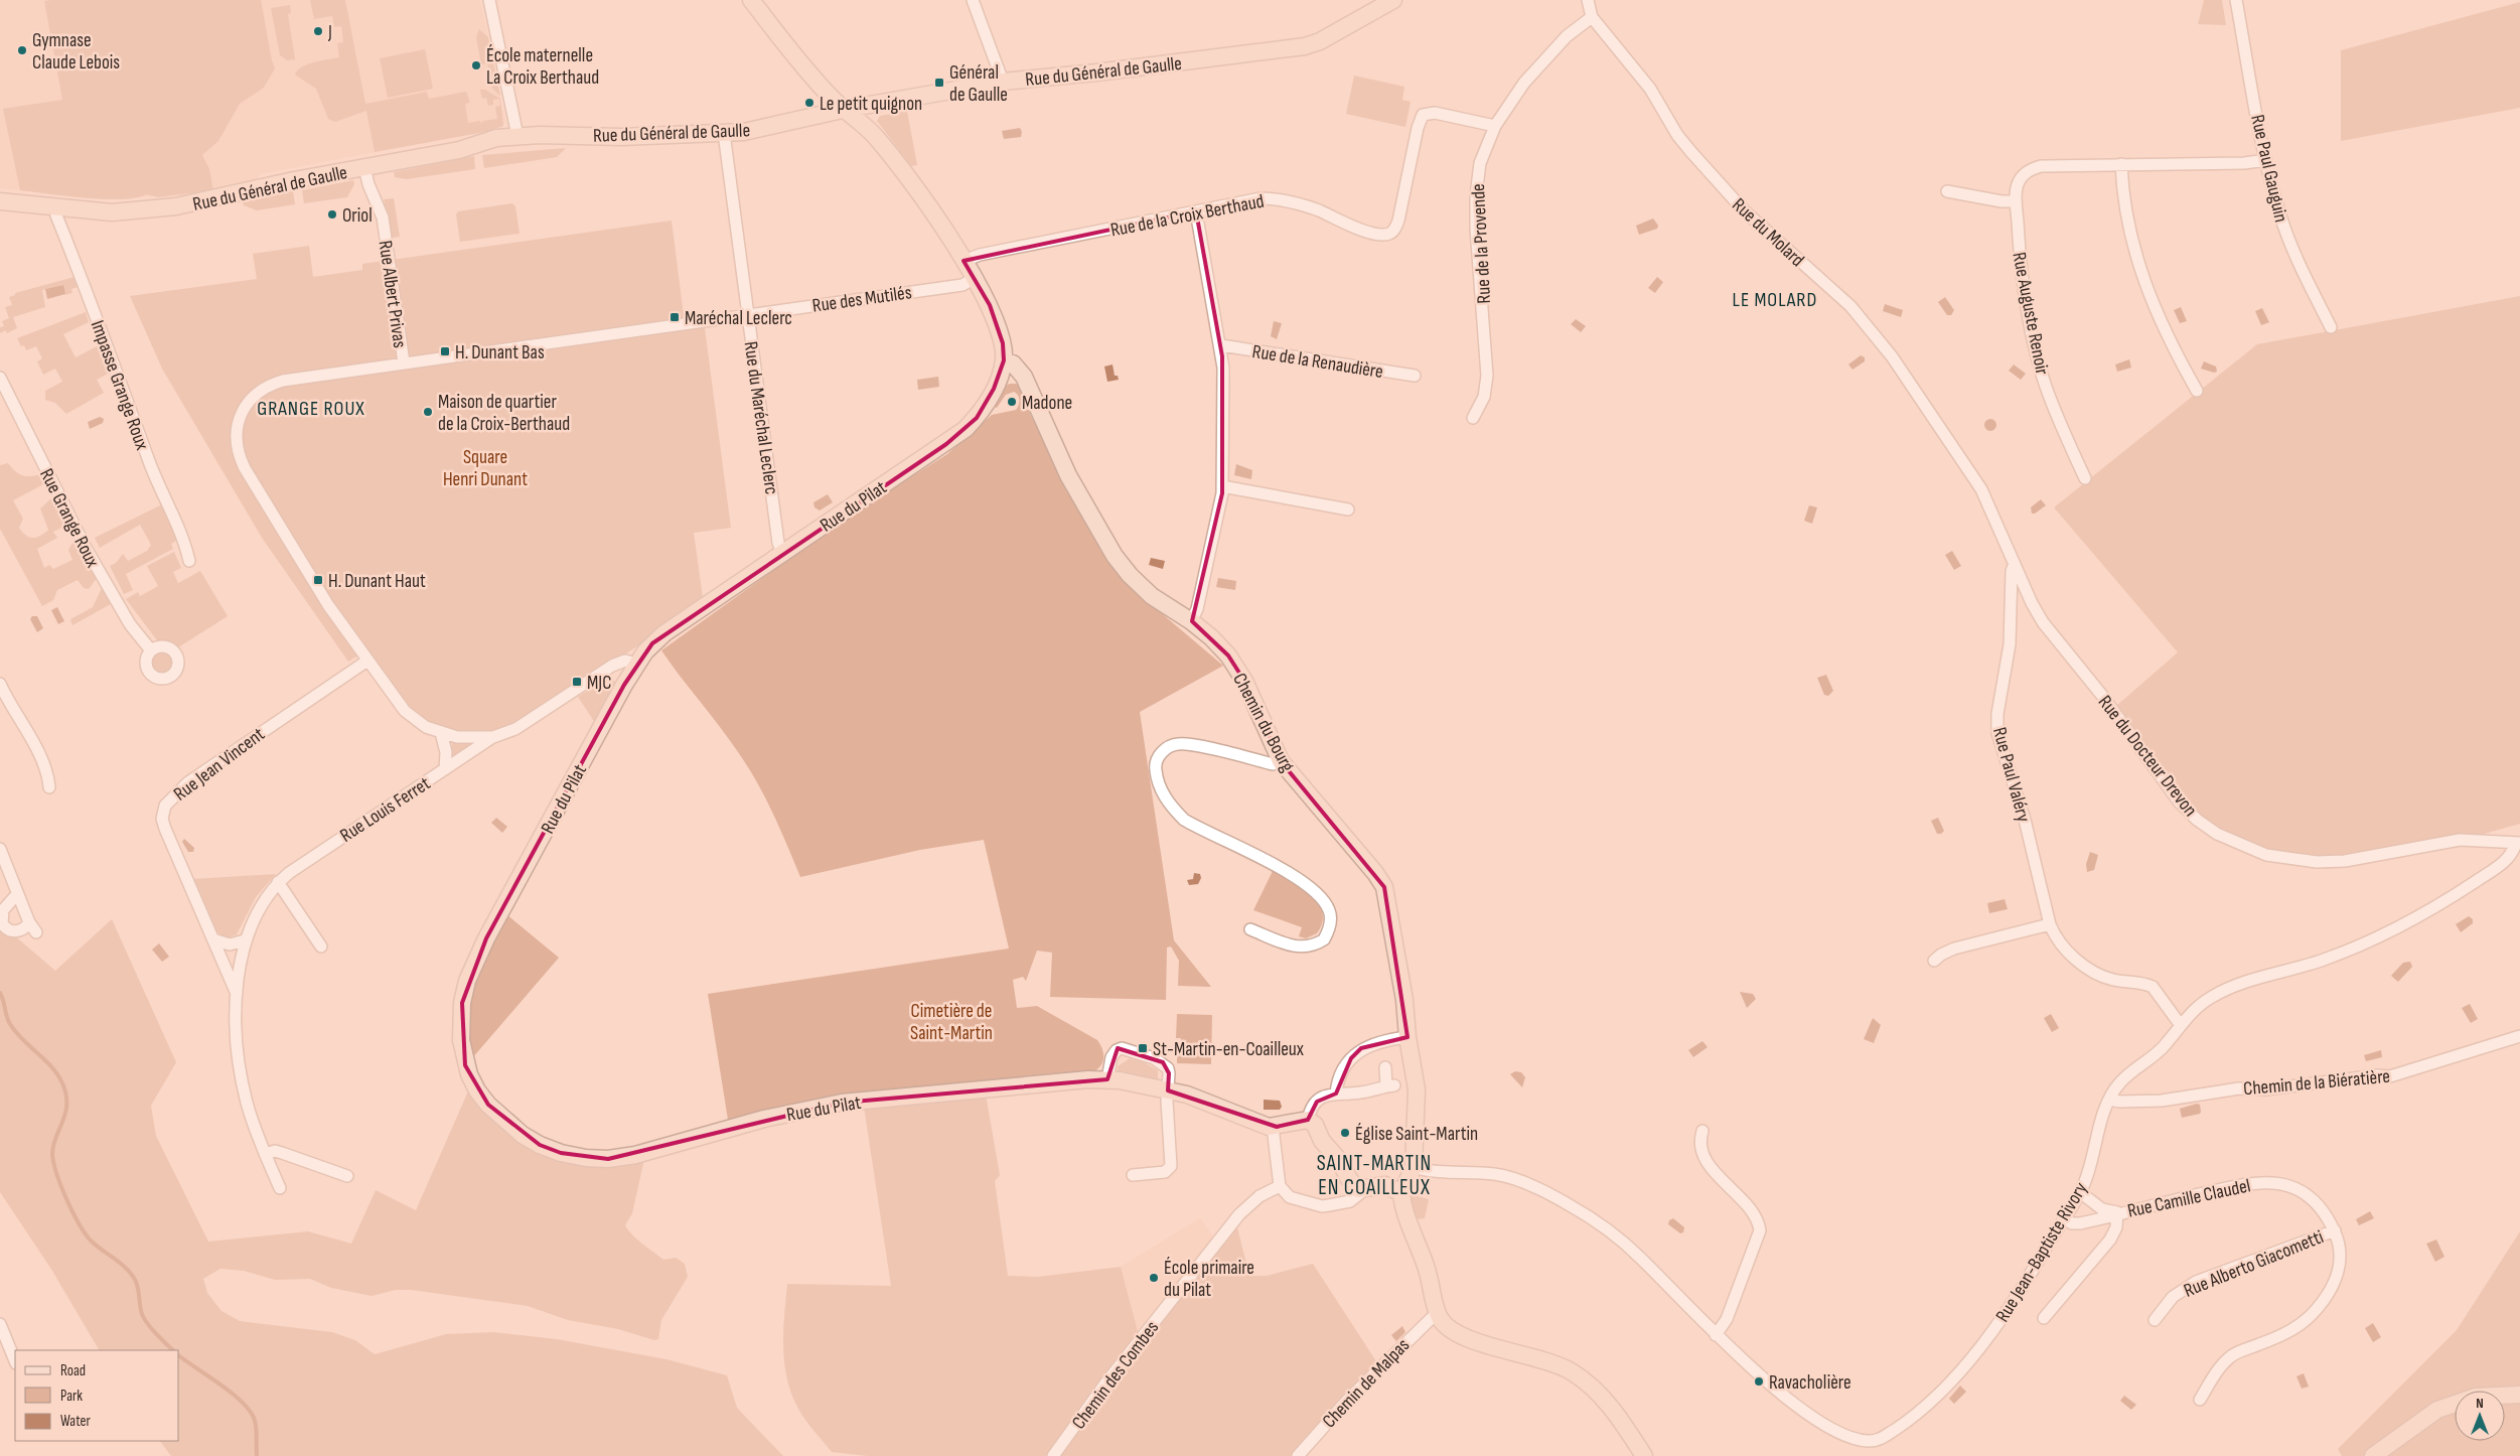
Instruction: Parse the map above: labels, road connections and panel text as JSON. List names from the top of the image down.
{
  "streets": {
    "street": [
      "Rue du Général de Gaulle",
      "Rue Paul Gauguin",
      "Rue de la Croix Berthaud",
      "Rue du Molard",
      "Rue de la Provende",
      "Rue Albert Privas",
      "Rue des Mutilés",
      "Rue Auguste Renoir",
      "Rue de la Renaudière",
      "Impasse Grange Roux",
      "Rue du Maréchal Leclerc",
      "Rue du Pilat",
      "Rue Grange Roux",
      "Chemin du Bourg",
      "Rue du Docteur Drevon",
      "Rue Jean Vincent",
      "Rue Paul Valéry",
      "Rue Louis Ferret",
      "Chemin de la Biératière",
      "Rue Camille Claudel",
      "Rue Jean-Baptiste Rivory",
      "Rue Alberto Giacometti",
      "Chemin des Combes",
      "Chemin de Malpas"
    ]
  },
  "crossings": [
    ["Rue du Général de Gaulle", "Rue Albert Privas"],
    ["Rue du Général de Gaulle", "Impasse Grange Roux"],
    ["Rue du Général de Gaulle", "Rue du Maréchal Leclerc"],
    ["Rue du Général de Gaulle", "Rue du Pilat"],
    ["Rue Paul Gauguin", "Rue Auguste Renoir"],
    ["Rue de la Croix Berthaud", "Rue de la Provende"],
    ["Rue de la Croix Berthaud", "Rue de la Renaudière"],
    ["Rue de la Croix Berthaud", "Rue du Pilat"],
    ["Rue du Molard", "Rue de la Provende"],
    ["Rue du Molard", "Rue du Docteur Drevon"],
    ["Rue du Molard", "Rue Paul Valéry"],
    ["Rue Albert Privas", "Rue des Mutilés"],
    ["Rue des Mutilés", "Rue du Maréchal Leclerc"],
    ["Rue des Mutilés", "Rue du Pilat"],
    ["Rue des Mutilés", "Rue Jean Vincent"],
    ["Rue des Mutilés", "Rue Louis Ferret"],
    ["Rue de la Renaudière", "Chemin du Bourg"],
    ["Rue du Maréchal Leclerc", "Rue du Pilat"],
    ["Rue du Pilat", "Chemin du Bourg"],
    ["Chemin du Bourg", "Rue Jean-Baptiste Rivory"],
    ["Rue du Docteur Drevon", "Rue Paul Valéry"],
    ["Rue du Docteur Drevon", "Rue Jean-Baptiste Rivory"],
    ["Rue Jean Vincent", "Rue Louis Ferret"],
    ["Rue Paul Valéry", "Rue Jean-Baptiste Rivory"],
    ["Chemin de la Biératière", "Rue Jean-Baptiste Rivory"],
    ["Rue Camille Claudel", "Rue Jean-Baptiste Rivory"],
    ["Rue Camille Claudel", "Rue Alberto Giacometti"]
  ],
  "districts": ["LE MOLARD", "GRANGE ROUX", "SAINT-MARTIN EN COAILLEUX"],
  "parks": ["Square Henri Dunant", "Cimetière de Saint-Martin"],
  "places": {
    "other": [
      "J",
      "Gymnase Claude Lebois",
      "École maternelle La Croix Berthaud",
      "Le petit quignon",
      "Oriol",
      "Madone",
      "Maison de quartier de la Croix-Berthaud",
      "Église Saint-Martin",
      "École primaire du Pilat",
      "Ravacholière"
    ],
    "transit": [
      "Général de Gaulle",
      "Maréchal Leclerc",
      "H. Dunant Bas",
      "H. Dunant Haut",
      "MJC",
      "St-Martin-en-Coailleux"
    ]
  },
  "legend": ["Road", "Park", "Water"],
  "north": "top"
}
